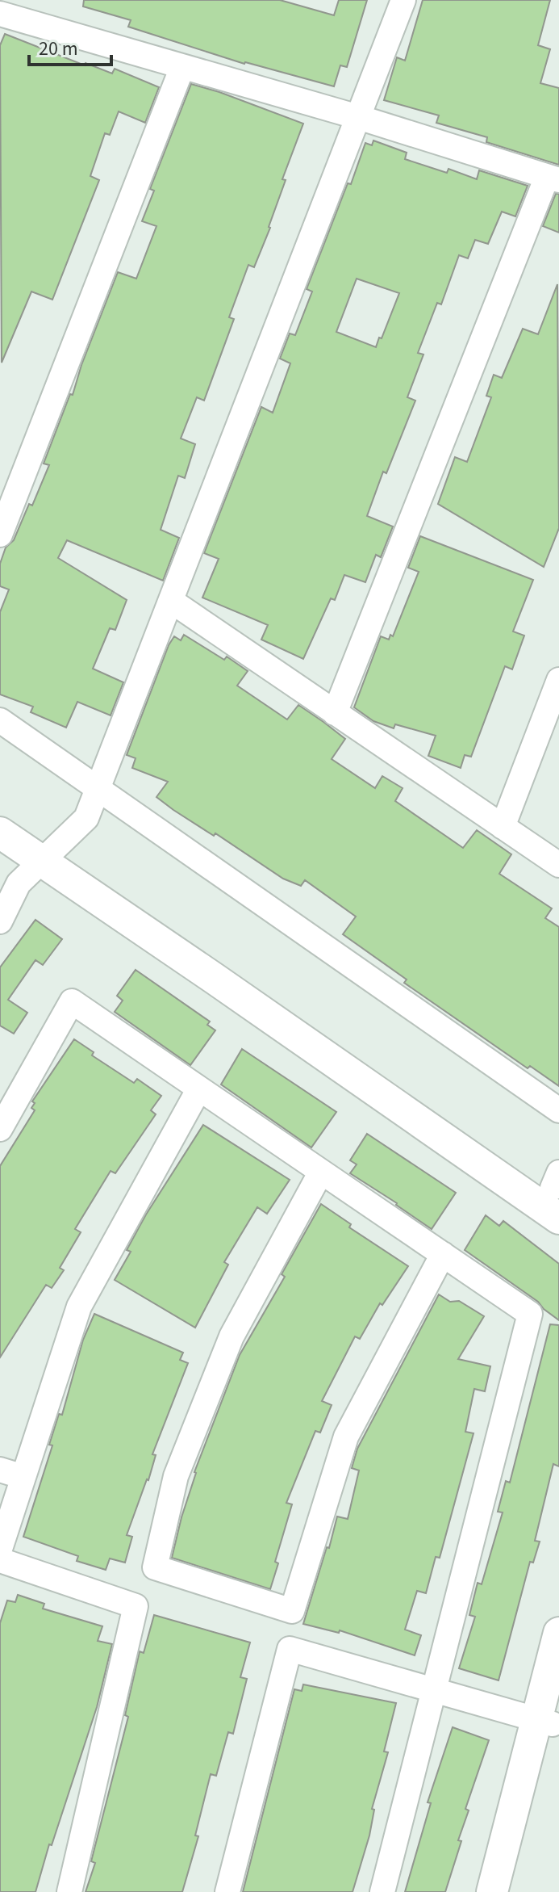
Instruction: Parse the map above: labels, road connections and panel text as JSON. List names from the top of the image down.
{
  "scale_bar": "20 m"
}
